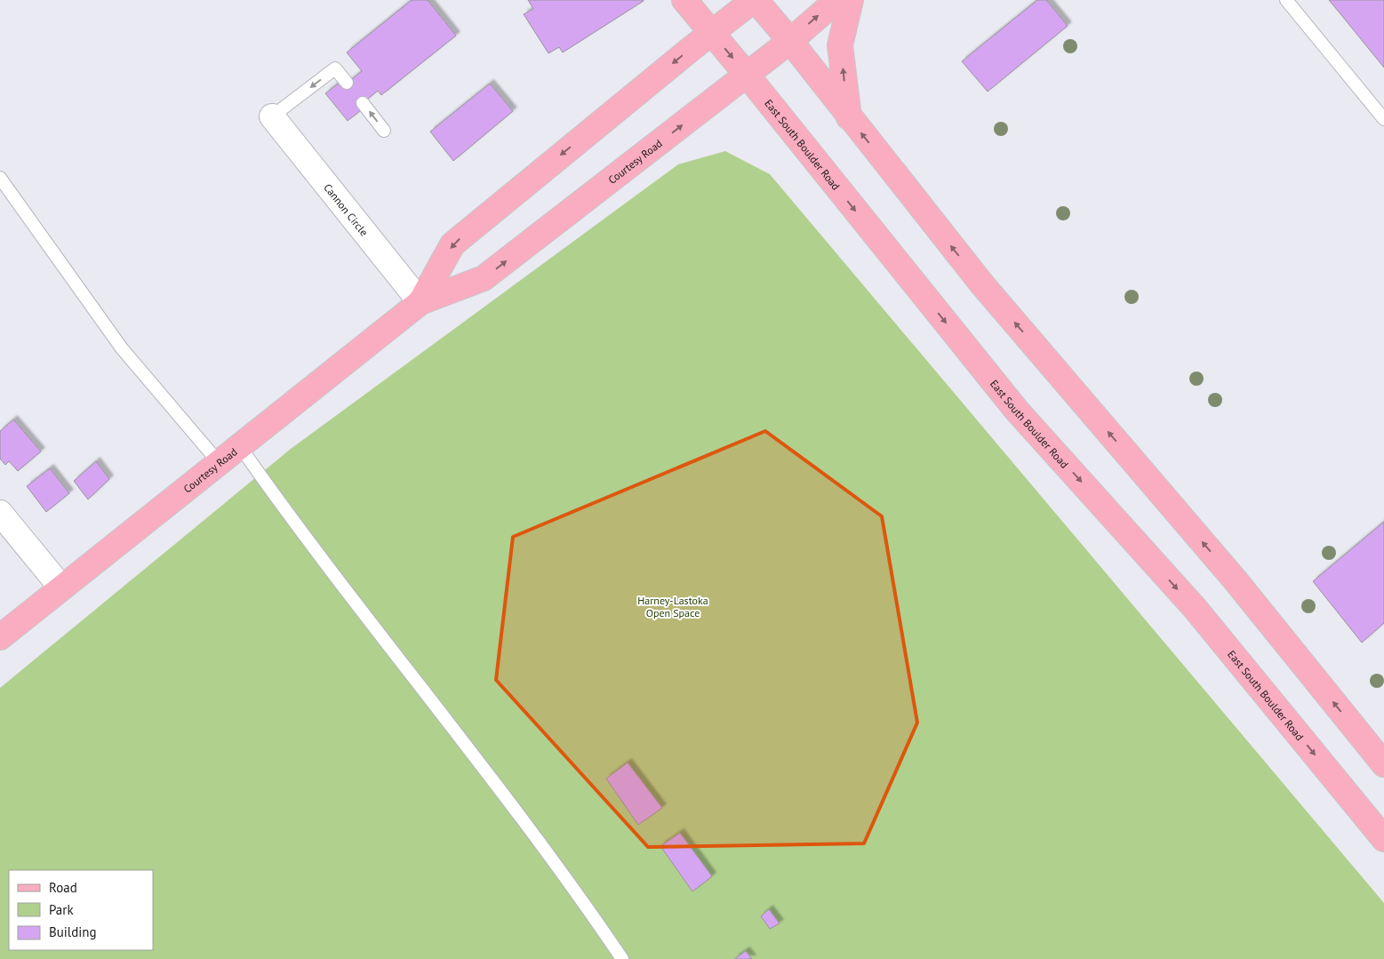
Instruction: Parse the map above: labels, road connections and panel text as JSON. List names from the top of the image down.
{
  "streets": {
    "main road": ["East South Boulder Road", "Courtesy Road"],
    "street": ["Cannon Circle"]
  },
  "crossings": [
    ["East South Boulder Road", "Courtesy Road"],
    ["Courtesy Road", "Cannon Circle"]
  ],
  "parks": ["Harney-Lastoka Open Space"],
  "legend": ["Road", "Park", "Building"]
}
